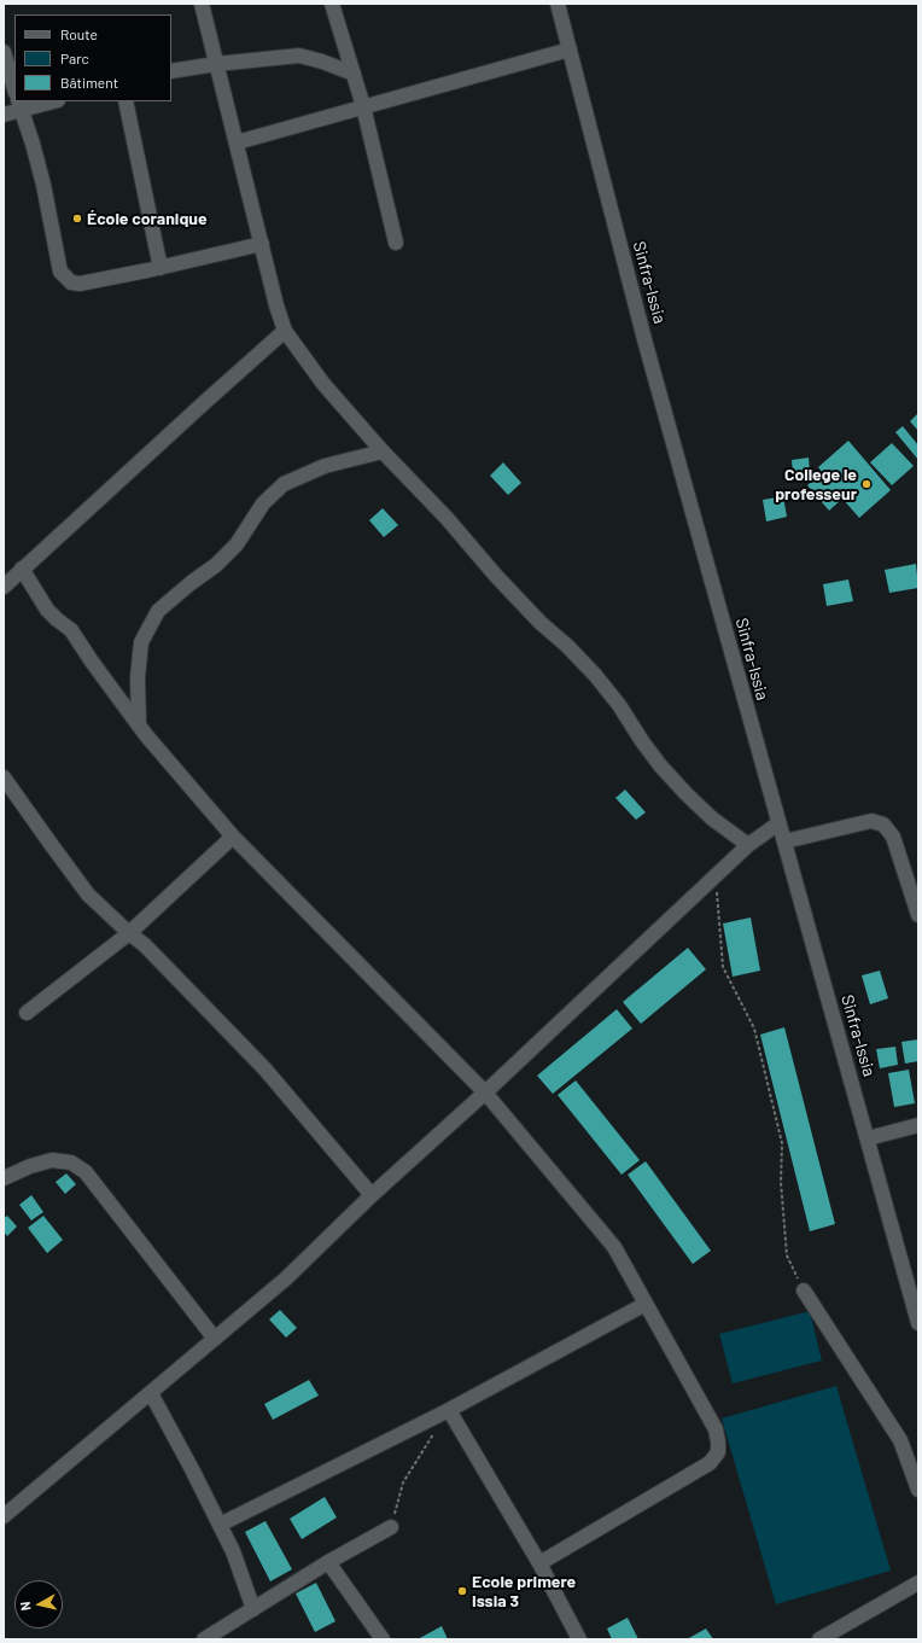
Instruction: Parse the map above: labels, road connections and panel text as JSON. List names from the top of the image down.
{
  "streets": {
    "street": ["Sinfra-Issia"]
  },
  "places": ["École coranique", "College le professeur", "Ecole primere Issia 3"],
  "legend": ["Route", "Parc", "Bâtiment"],
  "north": "left"
}
